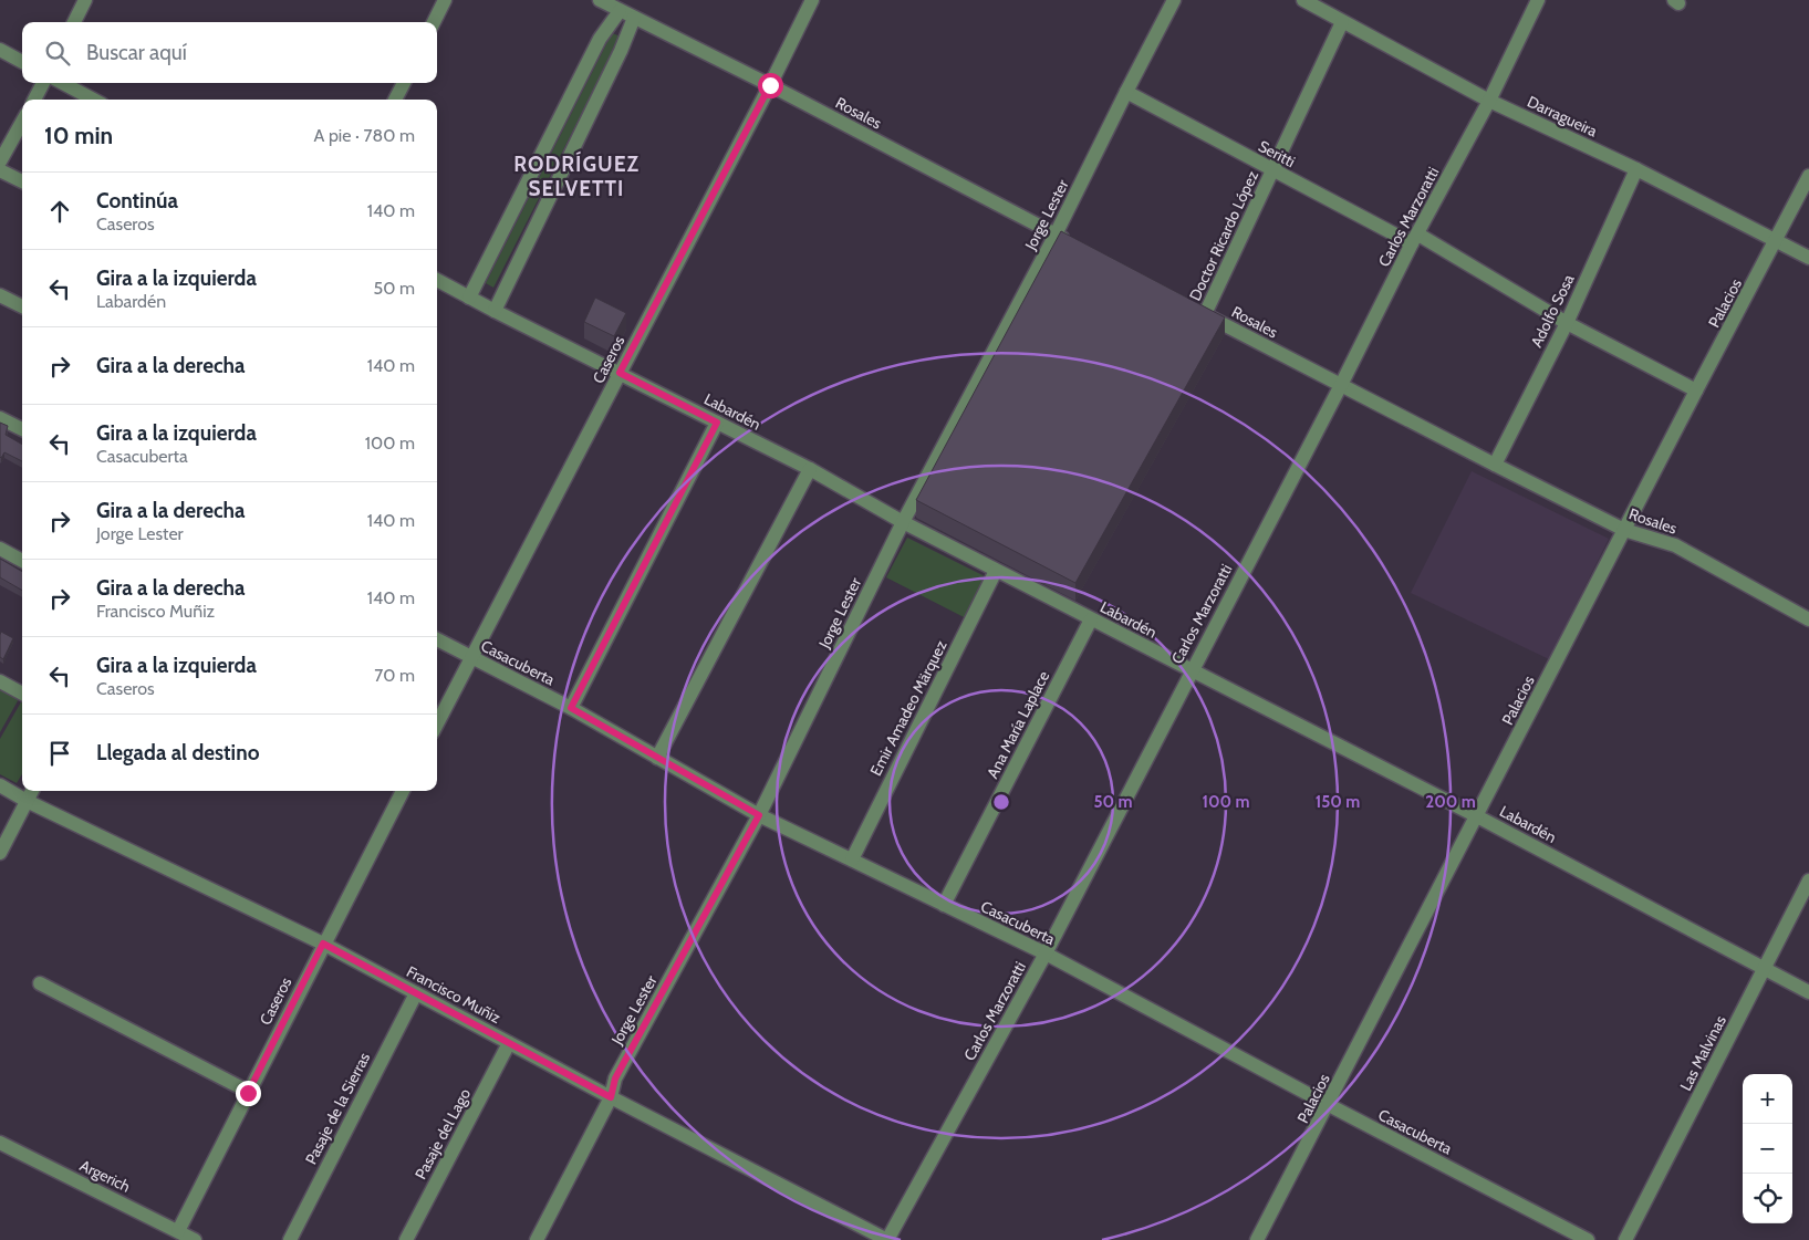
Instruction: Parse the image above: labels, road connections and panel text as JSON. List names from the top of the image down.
{
  "streets": {
    "street": [
      "Rosales",
      "Darragueira",
      "Seritti",
      "Jorge Lester",
      "Carlos Marzoratti",
      "Doctor Ricardo López",
      "Palacios",
      "Adolfo Sosa",
      "Caseros",
      "Labardén",
      "Casacuberta",
      "Emir Amadeo Märquez",
      "Ana María Laplace",
      "Francisco Muñiz",
      "Las Malvinas",
      "Pasaje de la Sierras",
      "Pasaje del Lago",
      "Argerich"
    ]
  },
  "crossings": [
    ["Rosales", "Jorge Lester"],
    ["Rosales", "Carlos Marzoratti"],
    ["Rosales", "Doctor Ricardo López"],
    ["Rosales", "Palacios"],
    ["Rosales", "Adolfo Sosa"],
    ["Rosales", "Caseros"],
    ["Darragueira", "Carlos Marzoratti"],
    ["Darragueira", "Doctor Ricardo López"],
    ["Darragueira", "Palacios"],
    ["Darragueira", "Adolfo Sosa"],
    ["Seritti", "Jorge Lester"],
    ["Seritti", "Carlos Marzoratti"],
    ["Seritti", "Doctor Ricardo López"],
    ["Seritti", "Palacios"],
    ["Seritti", "Adolfo Sosa"],
    ["Jorge Lester", "Labardén"],
    ["Jorge Lester", "Casacuberta"],
    ["Jorge Lester", "Francisco Muñiz"],
    ["Carlos Marzoratti", "Labardén"],
    ["Carlos Marzoratti", "Casacuberta"],
    ["Carlos Marzoratti", "Francisco Muñiz"],
    ["Palacios", "Labardén"],
    ["Palacios", "Casacuberta"],
    ["Caseros", "Labardén"],
    ["Caseros", "Casacuberta"],
    ["Caseros", "Francisco Muñiz"],
    ["Caseros", "Argerich"],
    ["Labardén", "Emir Amadeo Märquez"],
    ["Labardén", "Ana María Laplace"],
    ["Labardén", "Las Malvinas"],
    ["Casacuberta", "Emir Amadeo Märquez"],
    ["Casacuberta", "Ana María Laplace"],
    ["Francisco Muñiz", "Pasaje de la Sierras"],
    ["Francisco Muñiz", "Pasaje del Lago"]
  ],
  "districts": ["RODRÍGUEZ SELVETTI"],
  "page": {
    "search": "Buscar aquí",
    "heading": ["10 min", "A pie · 780 m"],
    "list": [
      ["Continúa", "Caseros", "140 m"],
      ["Gira a la izquierda", "Labardén", "50 m"],
      ["Gira a la derecha", "140 m"],
      ["Gira a la izquierda", "Casacuberta", "100 m"],
      ["Gira a la derecha", "Jorge Lester", "140 m"],
      ["Gira a la derecha", "Francisco Muñiz", "140 m"],
      ["Gira a la izquierda", "Caseros", "70 m"],
      "Llegada al destino"
    ],
    "map_buttons": ["+", "−"]
  },
  "rings": [
    "50 m",
    "100 m",
    "150 m",
    "200 m"
  ]
}
